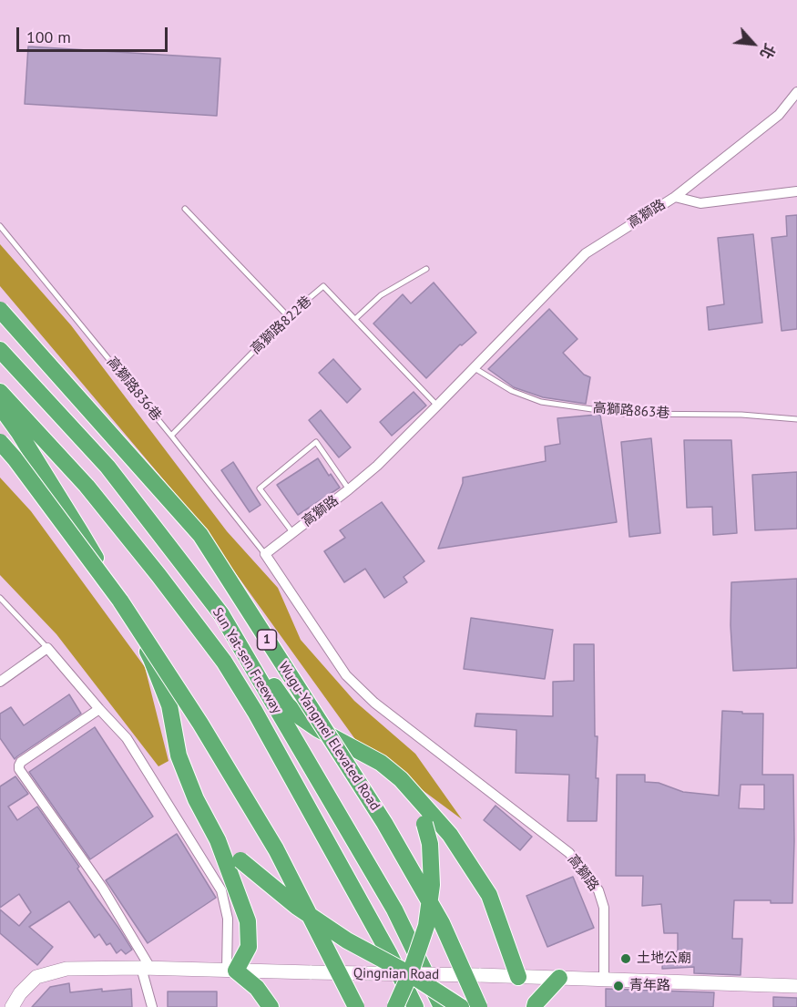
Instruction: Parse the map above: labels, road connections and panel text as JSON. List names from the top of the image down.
{
  "streets": {
    "highway": ["1", "Sun Yat-sen Freeway", "Wugu-Yangmei Elevated Road"],
    "street": ["高獅路", "Qingnian Road"],
    "lane": ["高獅路822巷", "高獅路836巷", "高獅路863巷"]
  },
  "crossings": [
    ["高獅路", "高獅路822巷"],
    ["高獅路", "高獅路836巷"],
    ["高獅路", "高獅路863巷"],
    ["高獅路", "Qingnian Road"],
    ["高獅路822巷", "高獅路836巷"]
  ],
  "places": ["土地公廟", "青年路"],
  "scale_bar": "100 m",
  "north": "bottom right"
}
